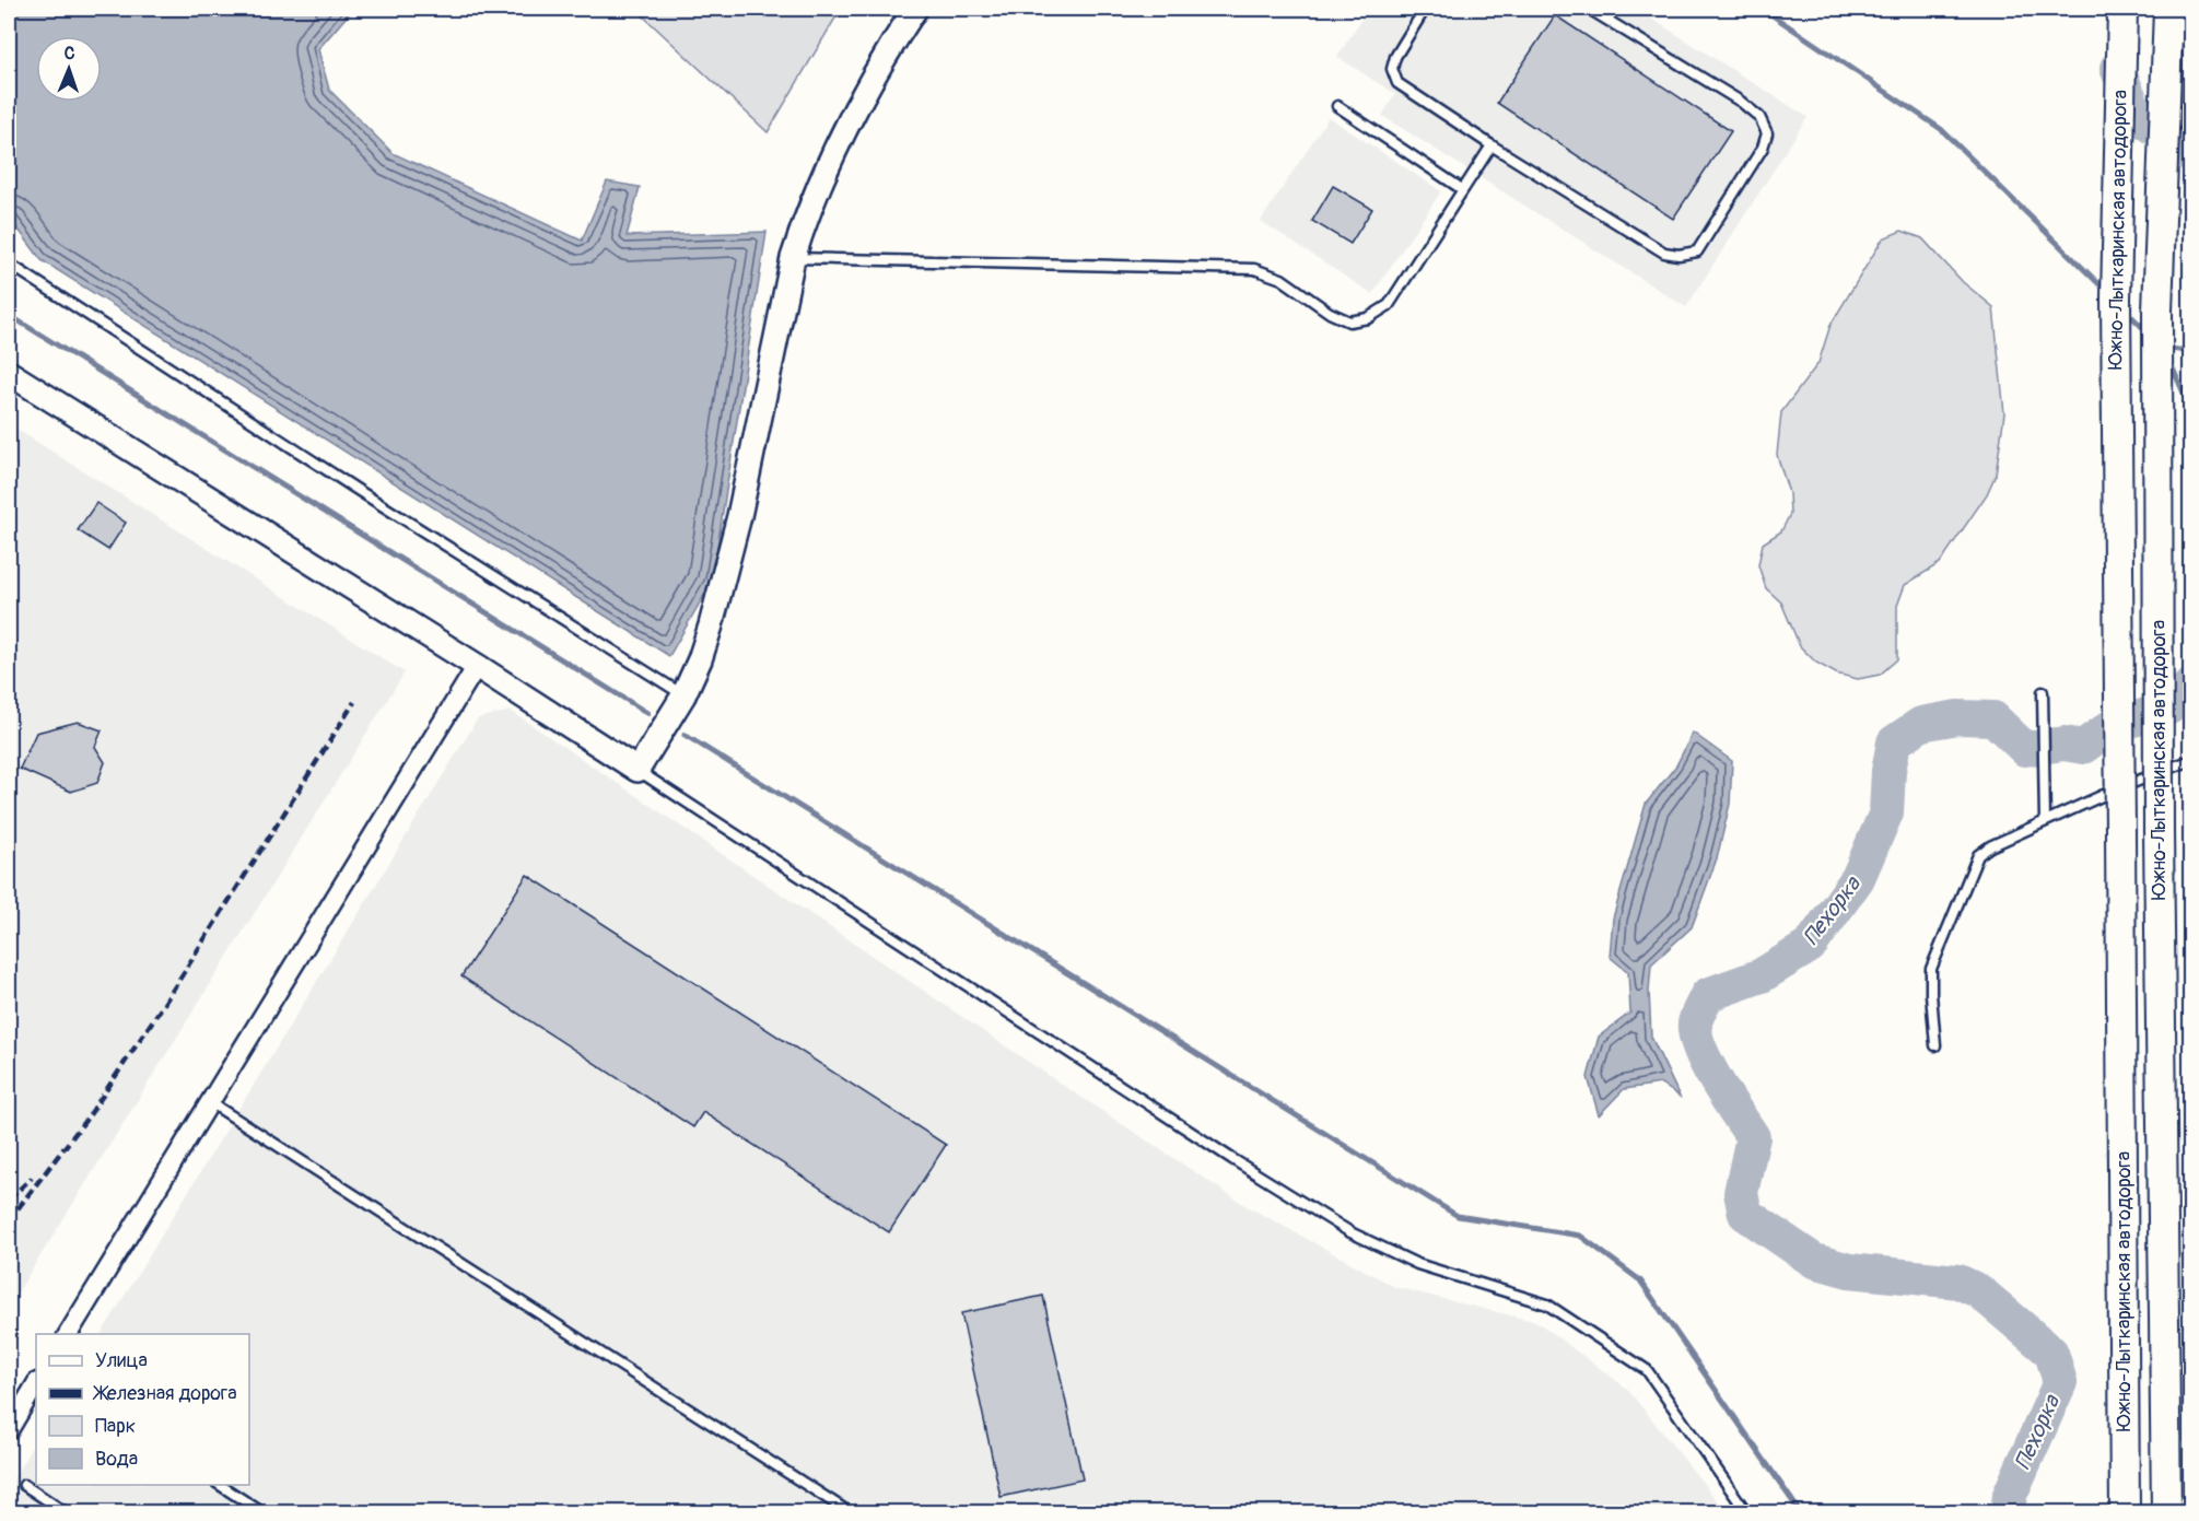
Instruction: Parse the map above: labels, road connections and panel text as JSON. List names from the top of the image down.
{
  "streets": {
    "main road": ["Южно-Лыткаринская автодорога"]
  },
  "water": ["Пехорка"],
  "legend": [
    "Улица",
    "Железная дорога",
    "Парк",
    "Вода"
  ],
  "north": "top"
}
